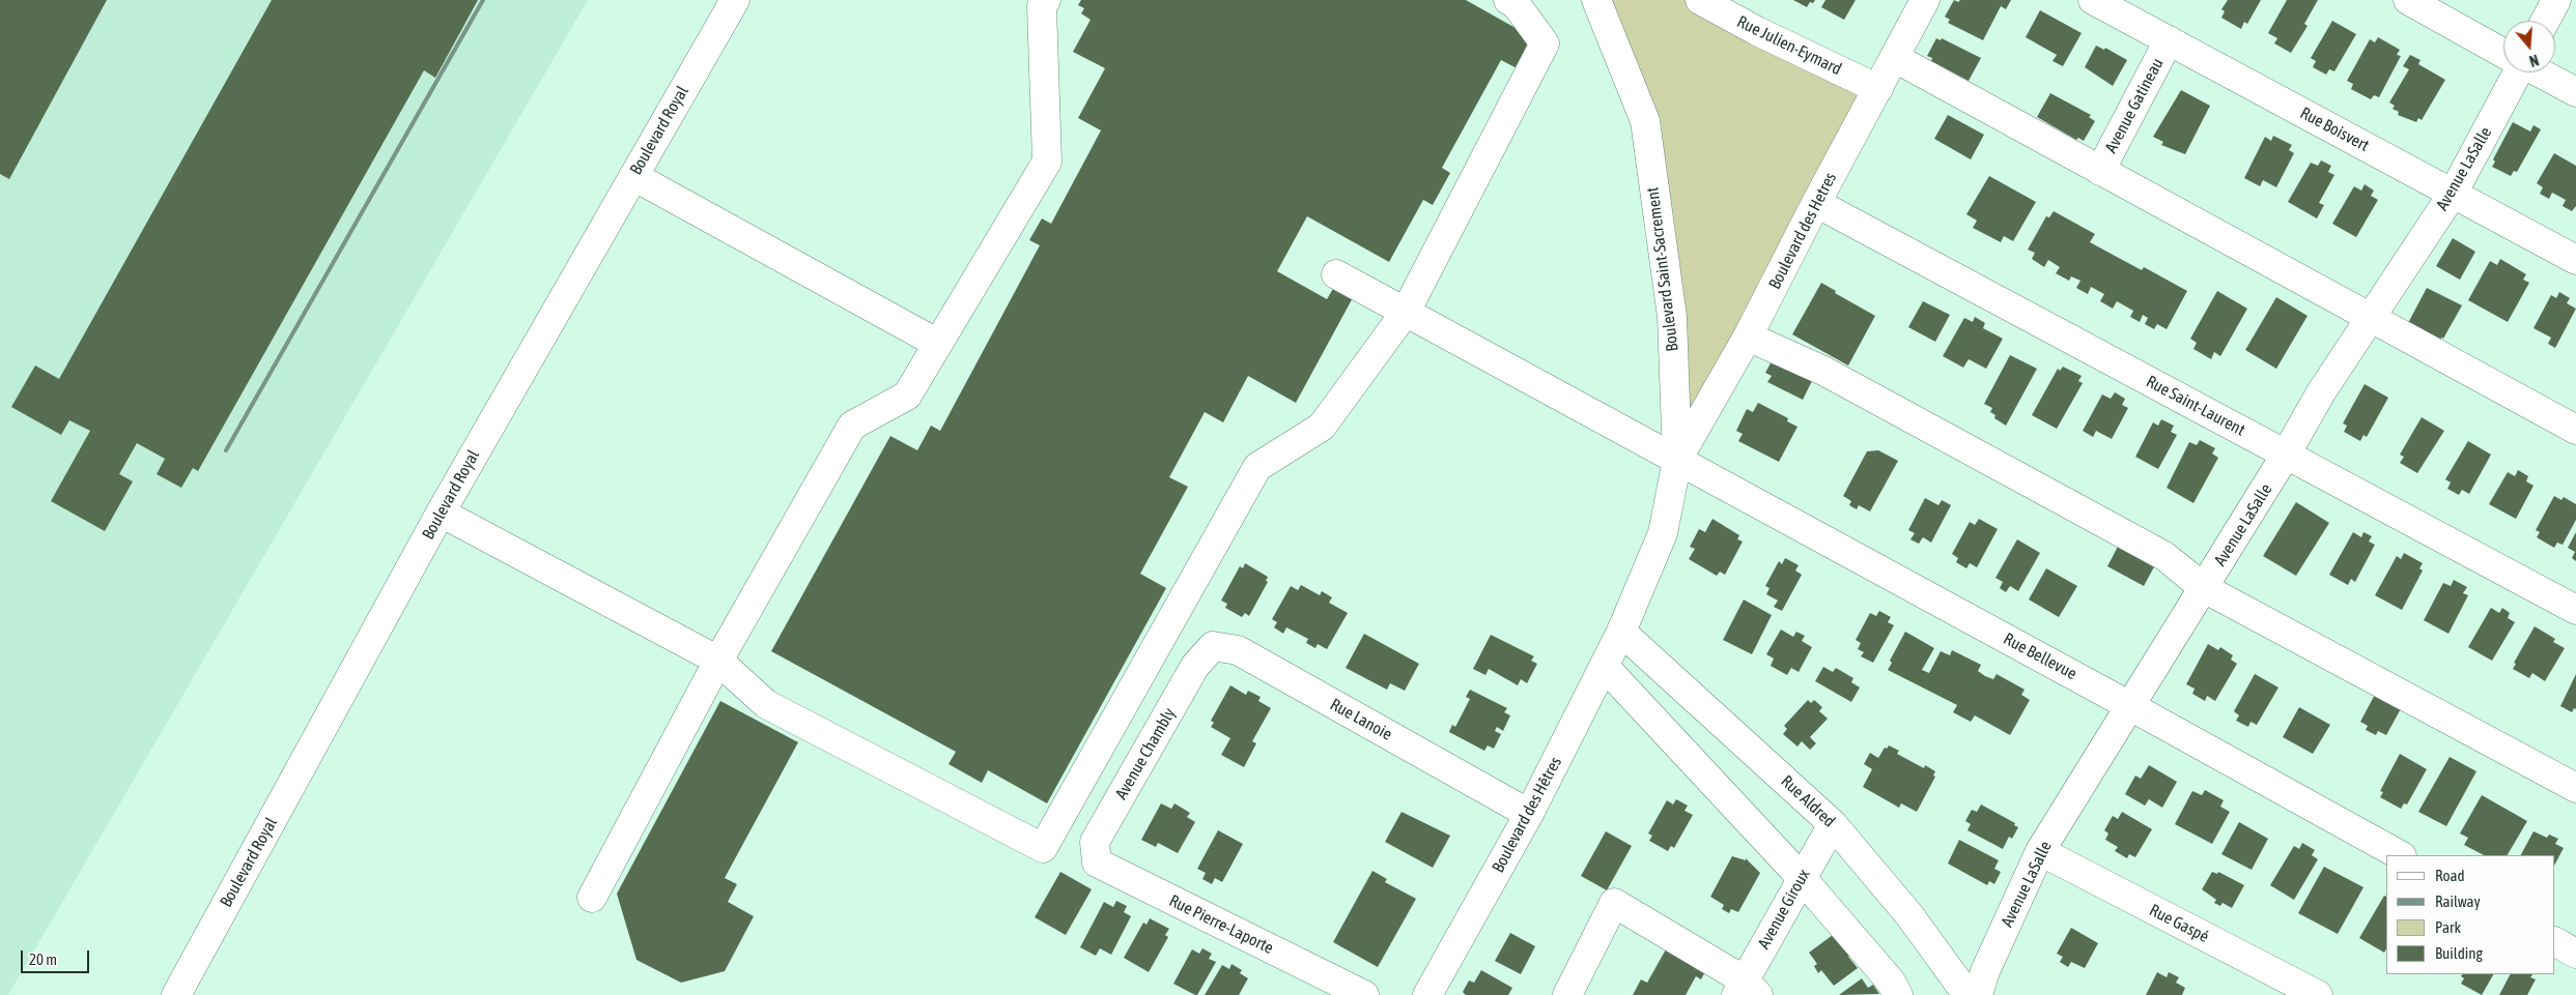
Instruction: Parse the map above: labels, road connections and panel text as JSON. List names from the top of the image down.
{
  "streets": {
    "street": [
      "Rue Julien-Eymard",
      "Avenue Gatineau",
      "Rue Boisvert",
      "Boulevard Royal",
      "Avenue LaSalle",
      "Boulevard des Hetres",
      "Boulevard Saint-Sacrement",
      "Rue Saint-Laurent",
      "Rue Bellevue",
      "Rue Lanoie",
      "Avenue Chambly",
      "Rue Aldred",
      "Boulevard des Hêtres",
      "Avenue Giroux",
      "Rue Gaspé",
      "Rue Pierre-Laporte"
    ]
  },
  "crossings": [
    ["Rue Julien-Eymard", "Boulevard des Hetres"],
    ["Avenue Gatineau", "Rue Boisvert"],
    ["Rue Boisvert", "Avenue LaSalle"],
    ["Avenue LaSalle", "Rue Saint-Laurent"],
    ["Avenue LaSalle", "Rue Bellevue"],
    ["Avenue LaSalle", "Rue Gaspé"],
    ["Boulevard des Hetres", "Boulevard Saint-Sacrement"],
    ["Boulevard des Hetres", "Rue Saint-Laurent"],
    ["Boulevard des Hetres", "Rue Bellevue"],
    ["Boulevard Saint-Sacrement", "Rue Bellevue"],
    ["Boulevard Saint-Sacrement", "Rue Aldred"],
    ["Boulevard Saint-Sacrement", "Boulevard des Hêtres"],
    ["Rue Lanoie", "Avenue Chambly"],
    ["Rue Lanoie", "Boulevard des Hêtres"],
    ["Avenue Chambly", "Rue Pierre-Laporte"],
    ["Rue Aldred", "Boulevard des Hêtres"],
    ["Rue Aldred", "Avenue Giroux"]
  ],
  "legend": [
    "Road",
    "Railway",
    "Park",
    "Building"
  ],
  "scale_bar": "20 m",
  "north": "bottom"
}
